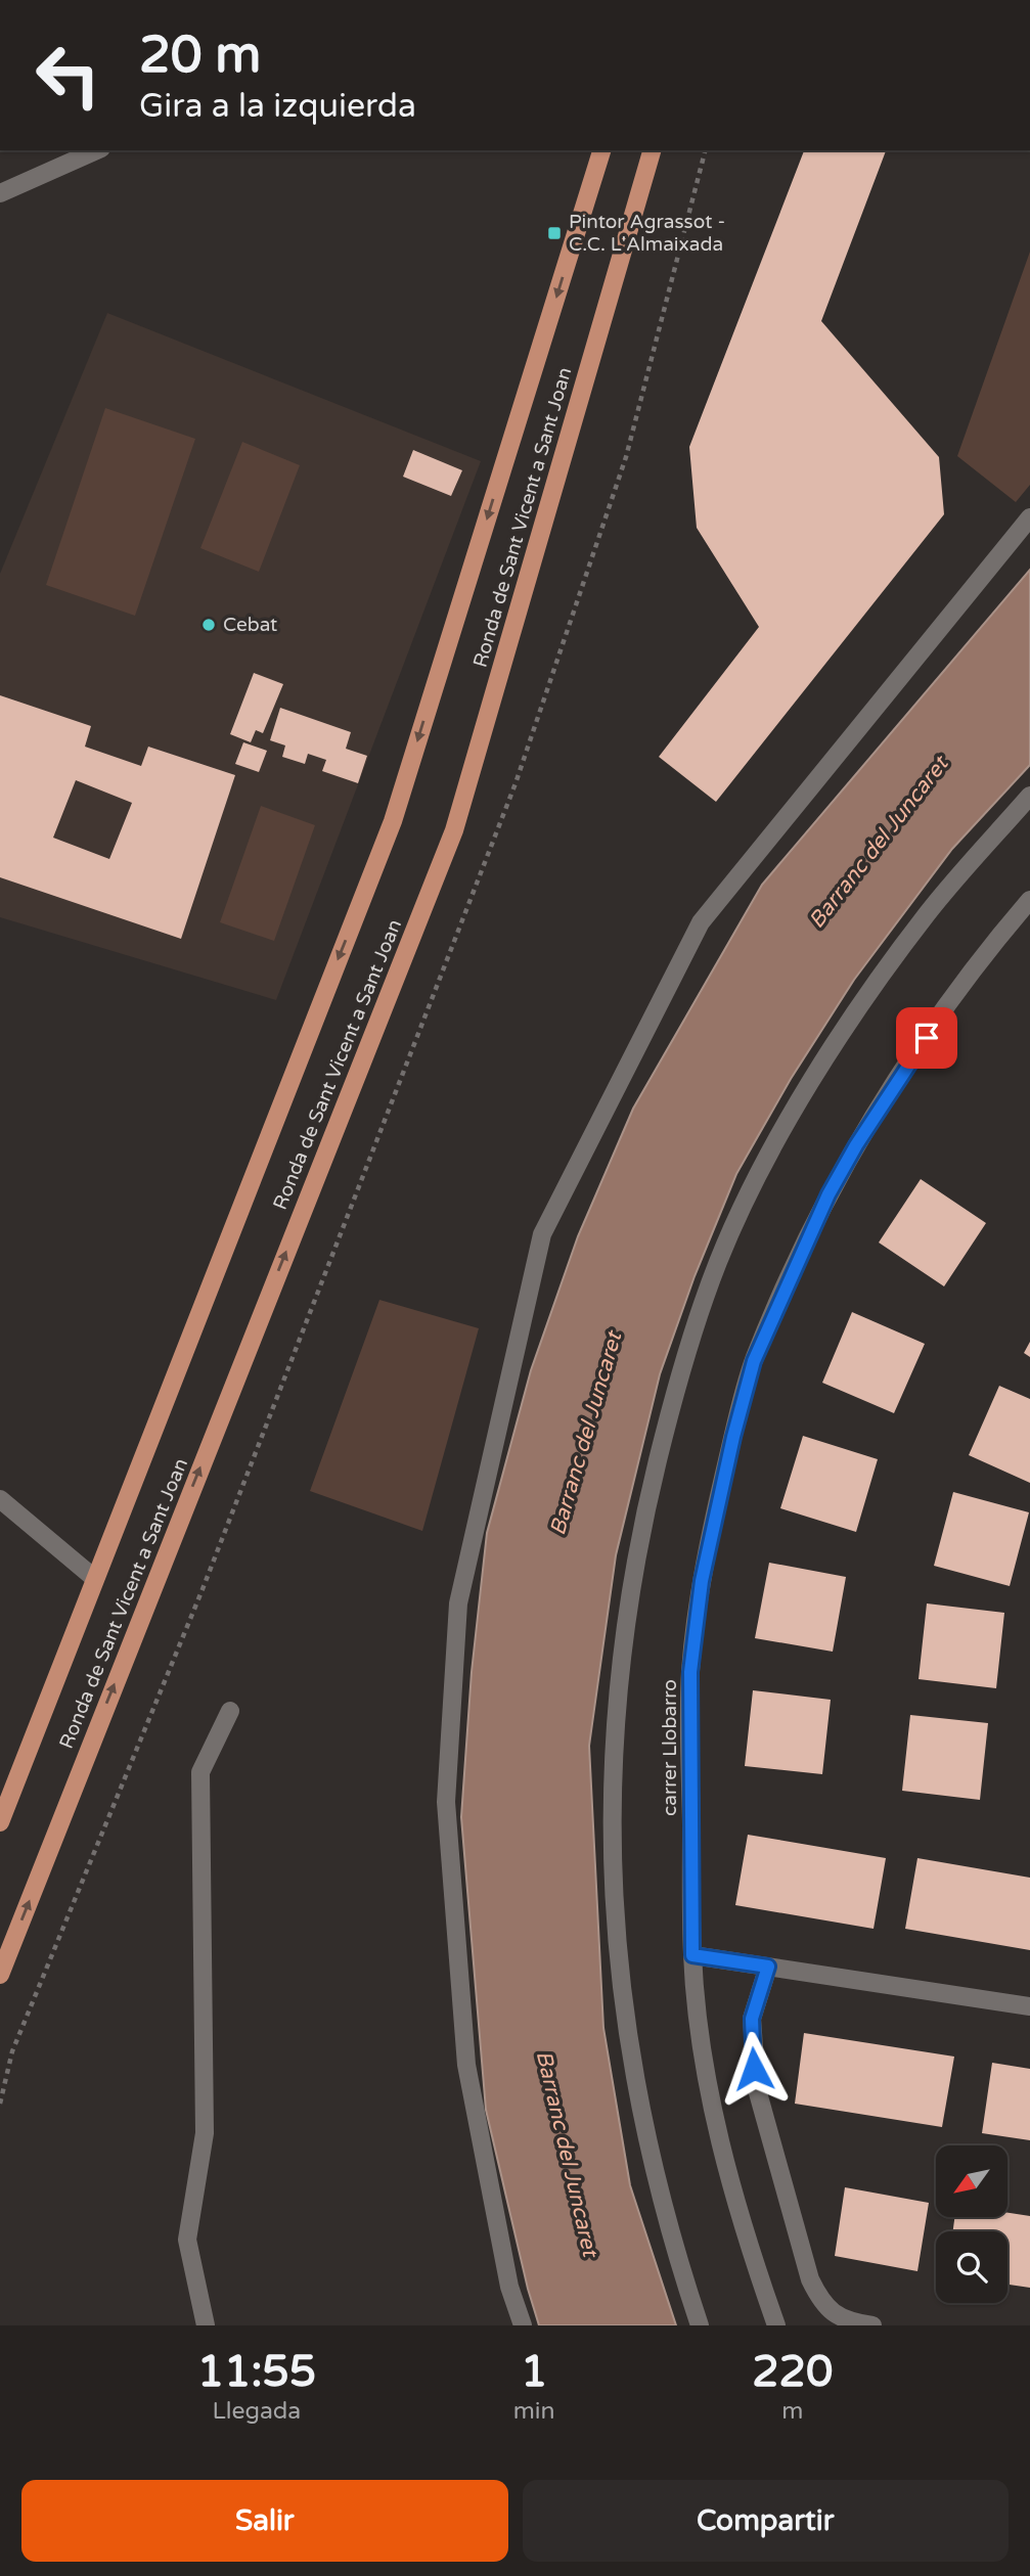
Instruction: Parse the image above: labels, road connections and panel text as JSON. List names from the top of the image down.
{
  "streets": {
    "main road": ["Ronda de Sant Vicent a Sant Joan"],
    "street": ["carrer Llobarro"]
  },
  "water": ["Barranc del Juncaret"],
  "places": {
    "transit": ["Pintor Agrassot - C.C. L'Almaixada"],
    "other": ["Cebat"]
  },
  "north": "bottom left",
  "page": {
    "turn": ["20 m", "Gira a la izquierda"],
    "eta": [
      "11:55",
      "Llegada",
      "1",
      "min",
      "220",
      "m"
    ],
    "buttons": ["Salir", "Compartir"]
  }
}
